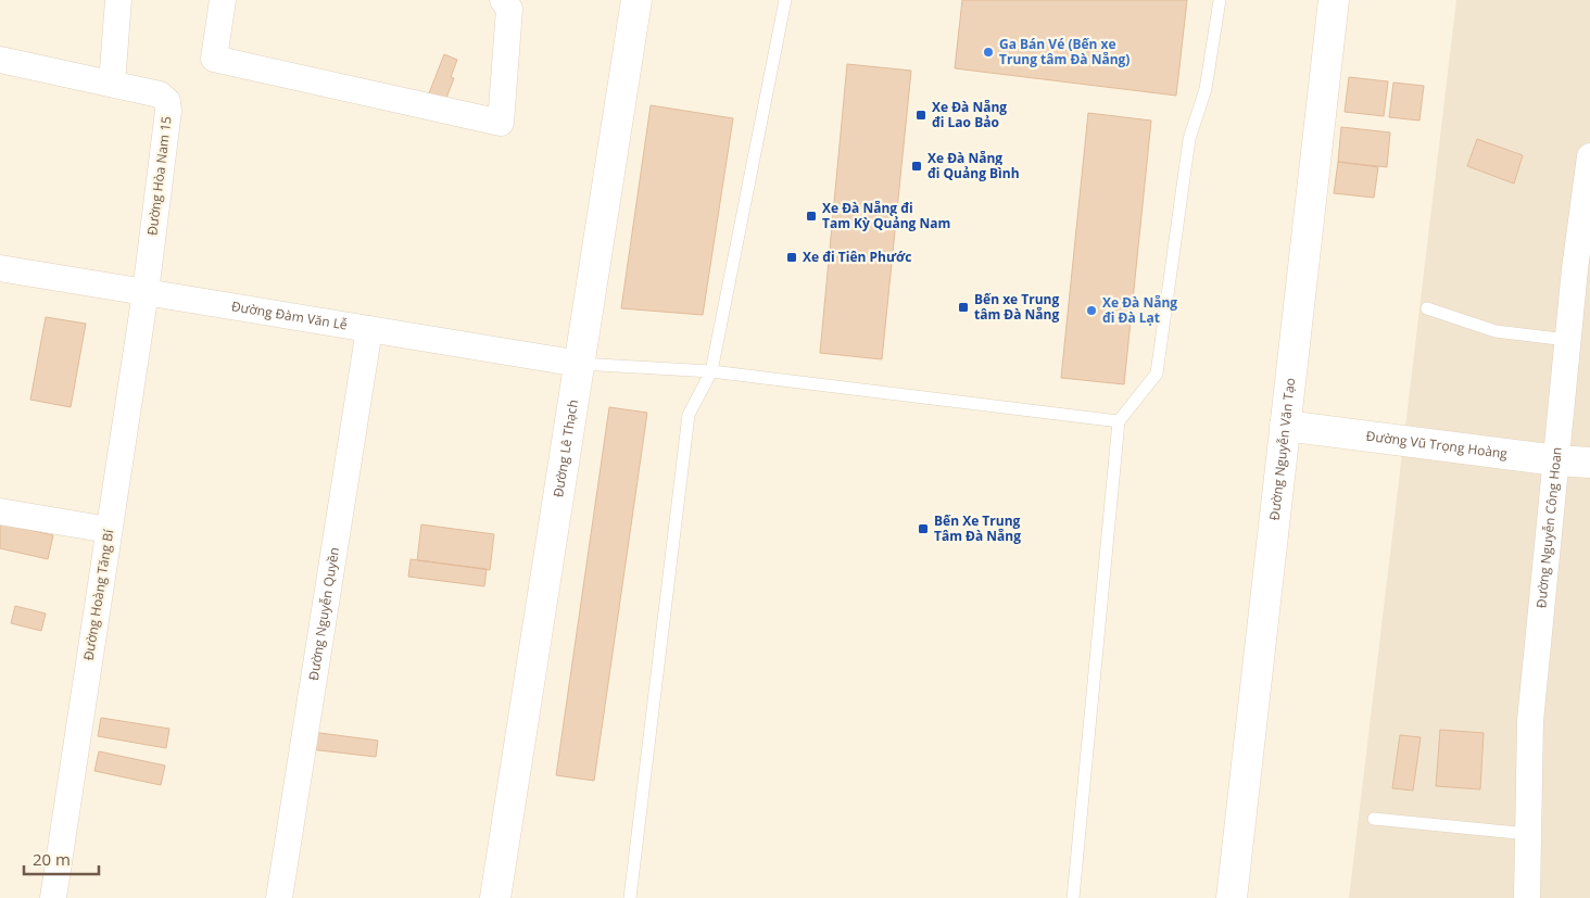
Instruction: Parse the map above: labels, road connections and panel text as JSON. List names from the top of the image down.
{
  "streets": {
    "street": [
      "Đường Hòa Nam 15",
      "Đường Đàm Văn Lễ",
      "Đường Vũ Trọng Hoàng",
      "Đường Lê Thạch",
      "Đường Nguyễn Văn Tạo",
      "Đường Nguyễn Công Hoan",
      "Đường Hoàng Tăng Bí",
      "Đường Nguyễn Quyền"
    ]
  },
  "crossings": [
    ["Đường Hòa Nam 15", "Đường Đàm Văn Lễ"],
    ["Đường Hòa Nam 15", "Đường Hoàng Tăng Bí"],
    ["Đường Đàm Văn Lễ", "Đường Lê Thạch"],
    ["Đường Đàm Văn Lễ", "Đường Hoàng Tăng Bí"],
    ["Đường Đàm Văn Lễ", "Đường Nguyễn Quyền"],
    ["Đường Vũ Trọng Hoàng", "Đường Nguyễn Văn Tạo"],
    ["Đường Vũ Trọng Hoàng", "Đường Nguyễn Công Hoan"]
  ],
  "places": {
    "other": ["Ga Bán Vé (Bến xe Trung tâm Đà Nẵng)", "Xe Đà Nẵng đi Đà Lạt"],
    "transit": [
      "Xe Đà Nẵng đi Lao Bảo",
      "Xe Đà Nẵng đi Quảng Bình",
      "Xe Đà Nẵng đi Tam Kỳ Quảng Nam",
      "Xe đi Tiên Phước",
      "Bến xe Trung tâm Đà Nẵng",
      "Bến Xe Trung Tâm Đà Nẵng"
    ]
  },
  "scale_bar": "20 m"
}
